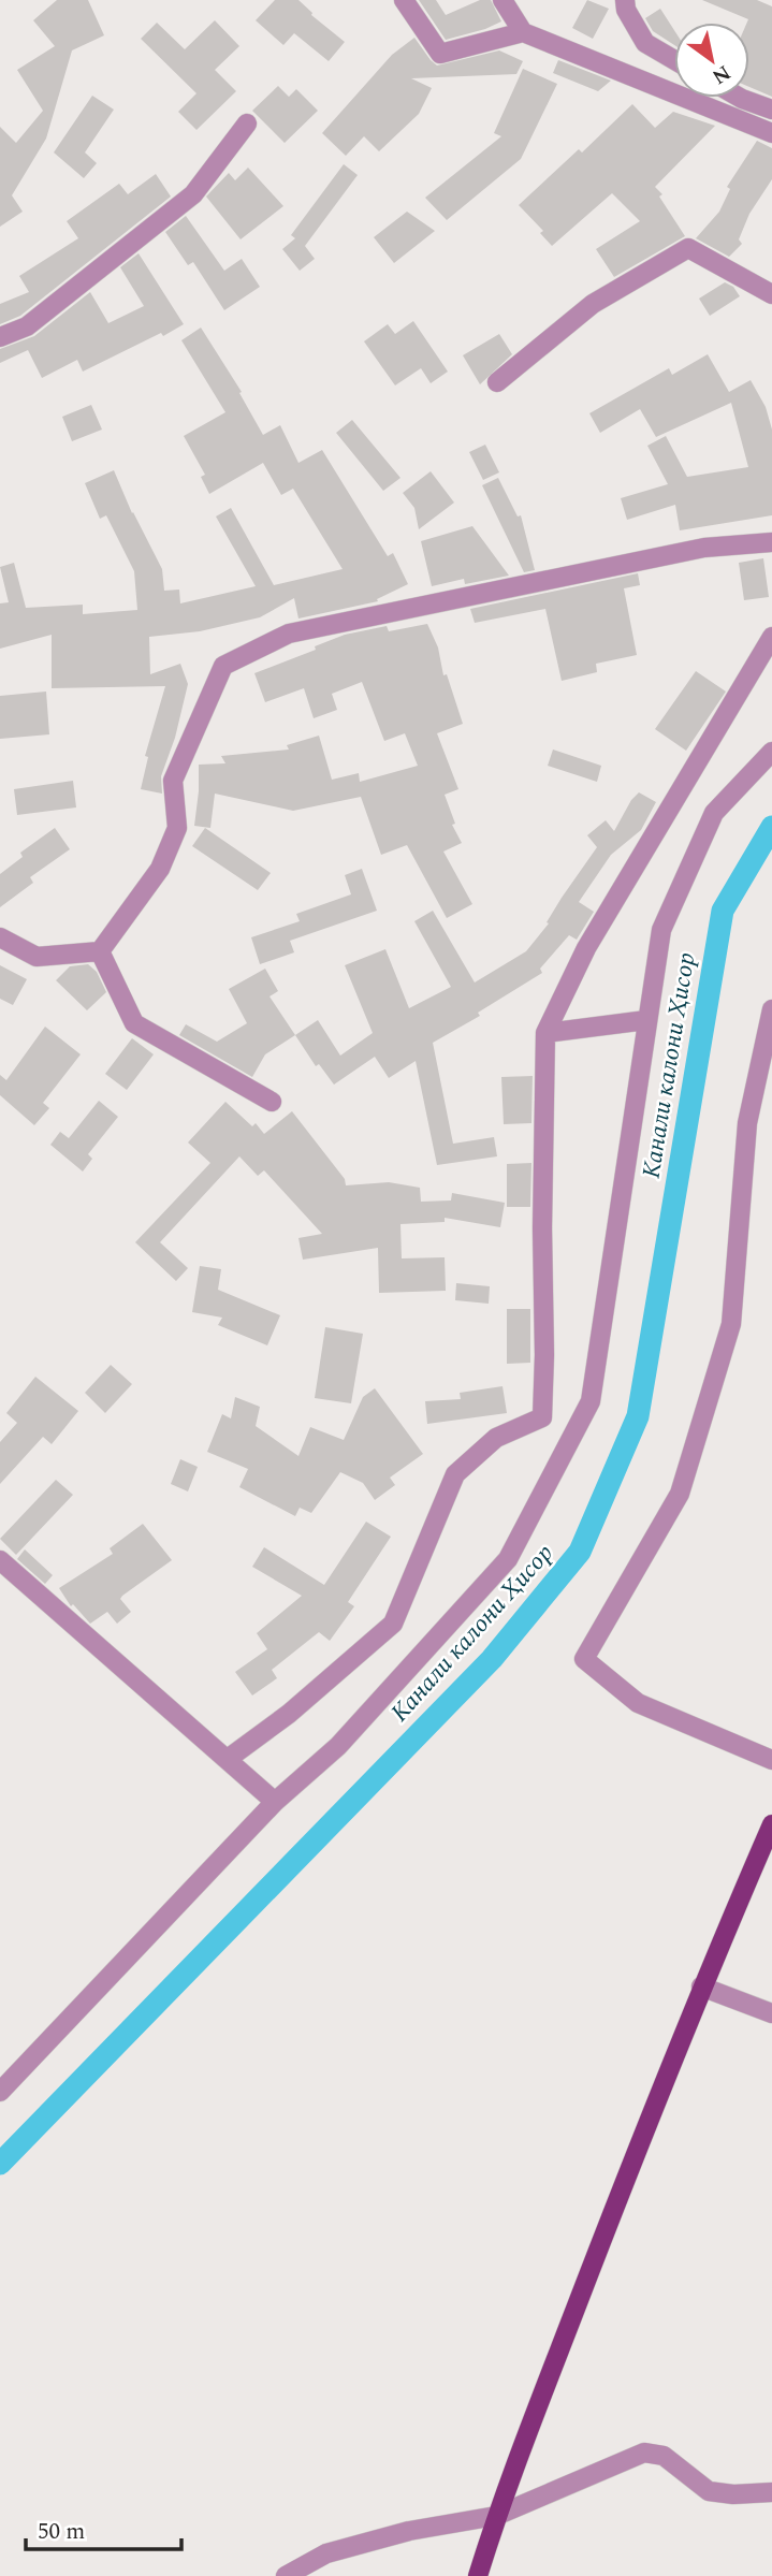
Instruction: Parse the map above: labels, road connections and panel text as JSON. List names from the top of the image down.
{
  "water": ["Канали калони Ҳисор"],
  "scale_bar": "50 m",
  "north": "bottom right"
}
